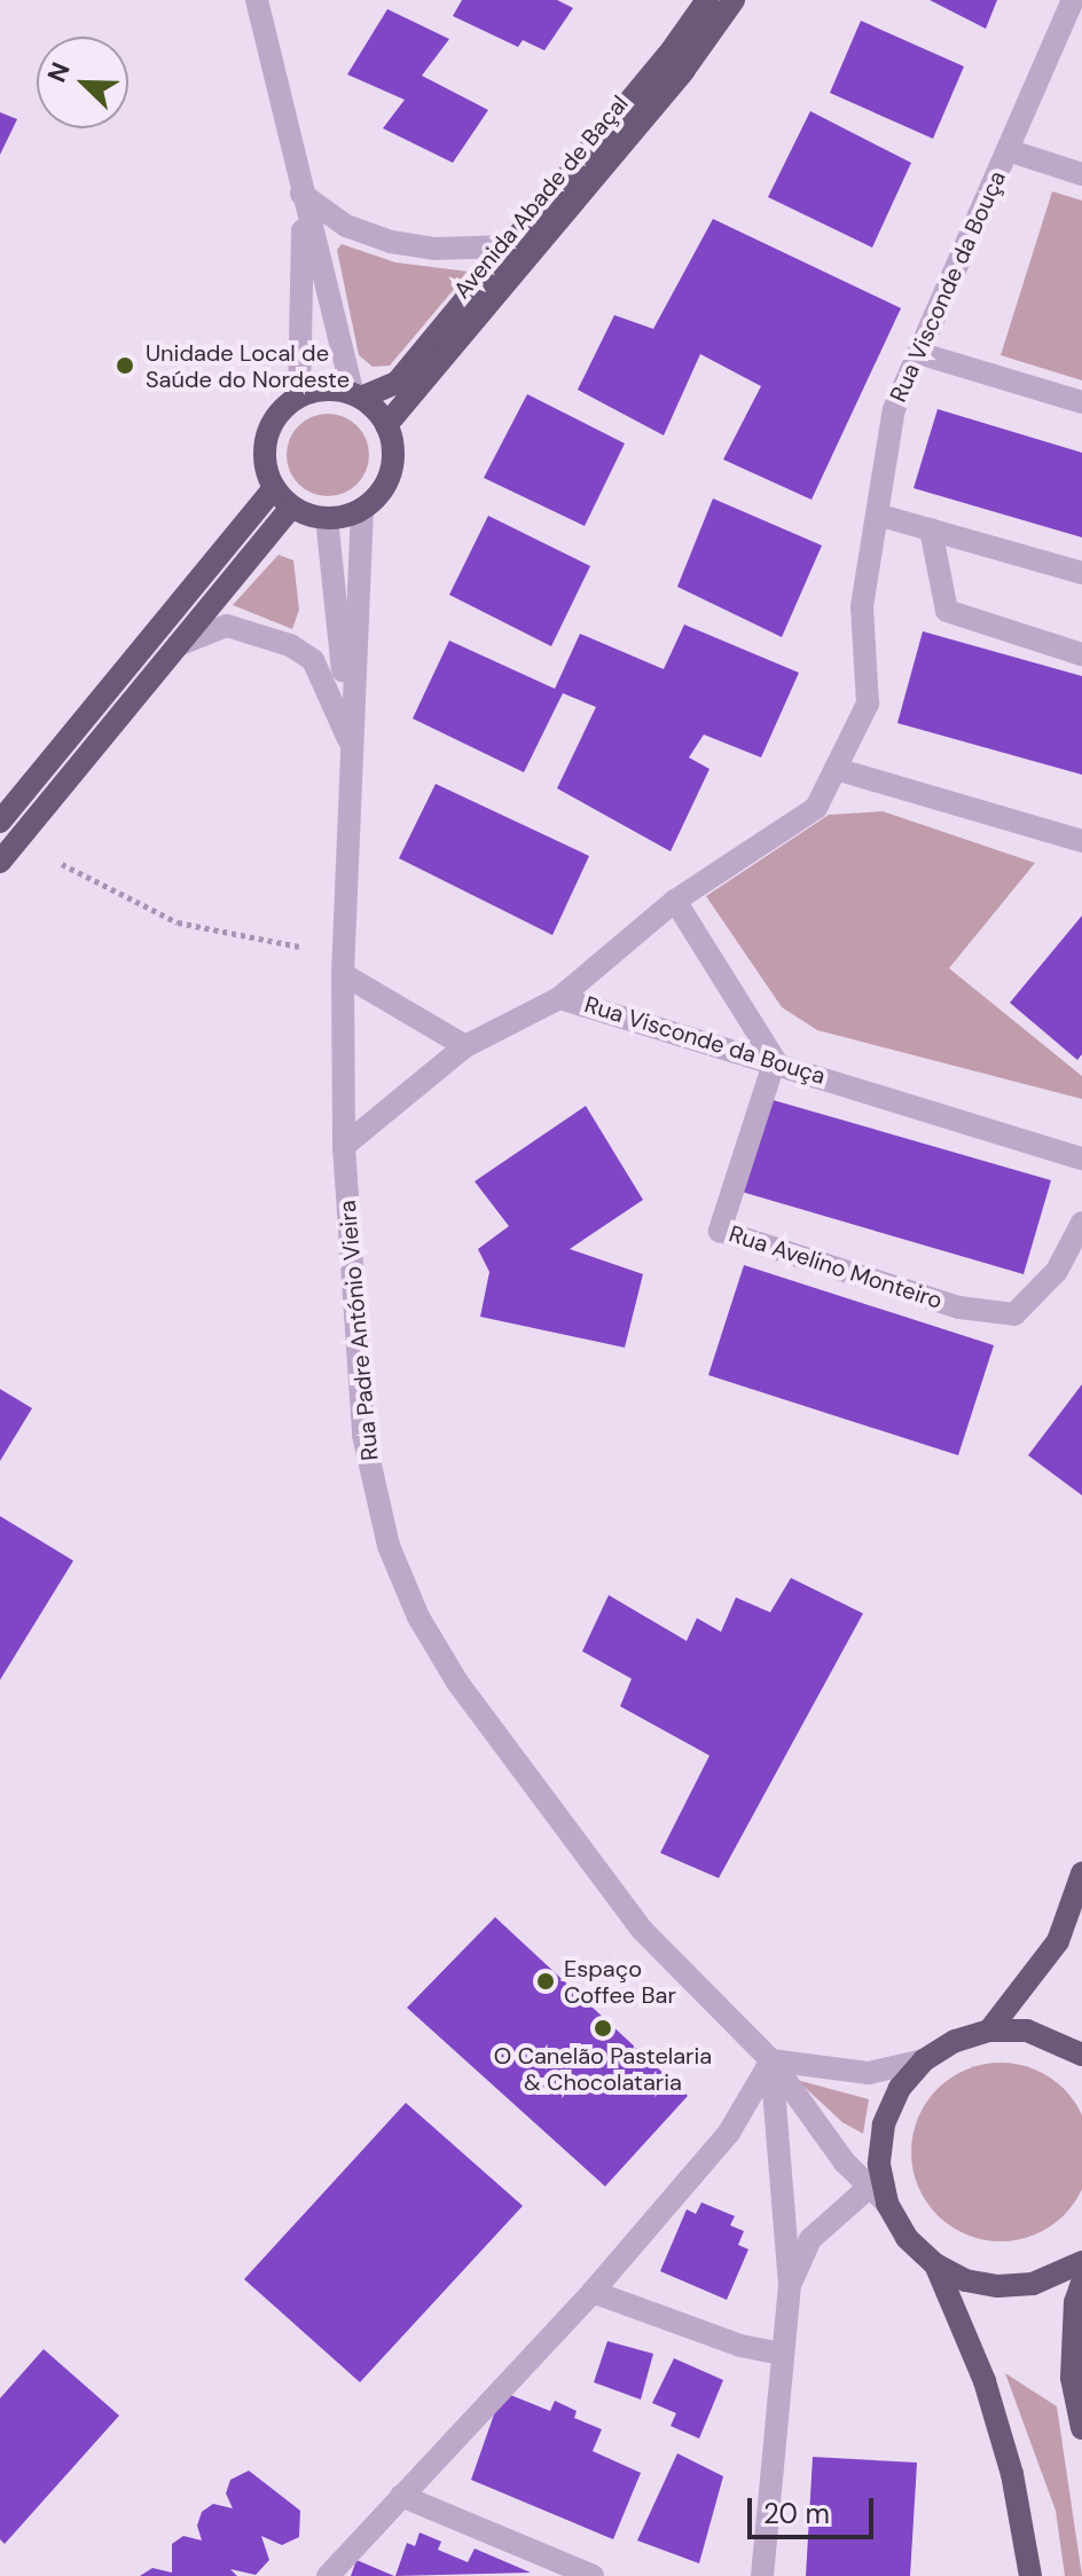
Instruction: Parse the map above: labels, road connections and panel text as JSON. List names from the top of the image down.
{
  "streets": {
    "main road": ["Avenida Abade de Baçal"],
    "street": ["Rua Visconde da Bouça", "Rua Avelino Monteiro", "Rua Padre António Vieira"]
  },
  "crossings": [
    ["Rua Visconde da Bouça", "Rua Avelino Monteiro"]
  ],
  "places": ["Unidade Local de Saúde do Nordeste", "Espaço Coffee Bar", "O Canelão Pastelaria & Chocolataria"],
  "scale_bar": "20 m",
  "north": "top left"
}
